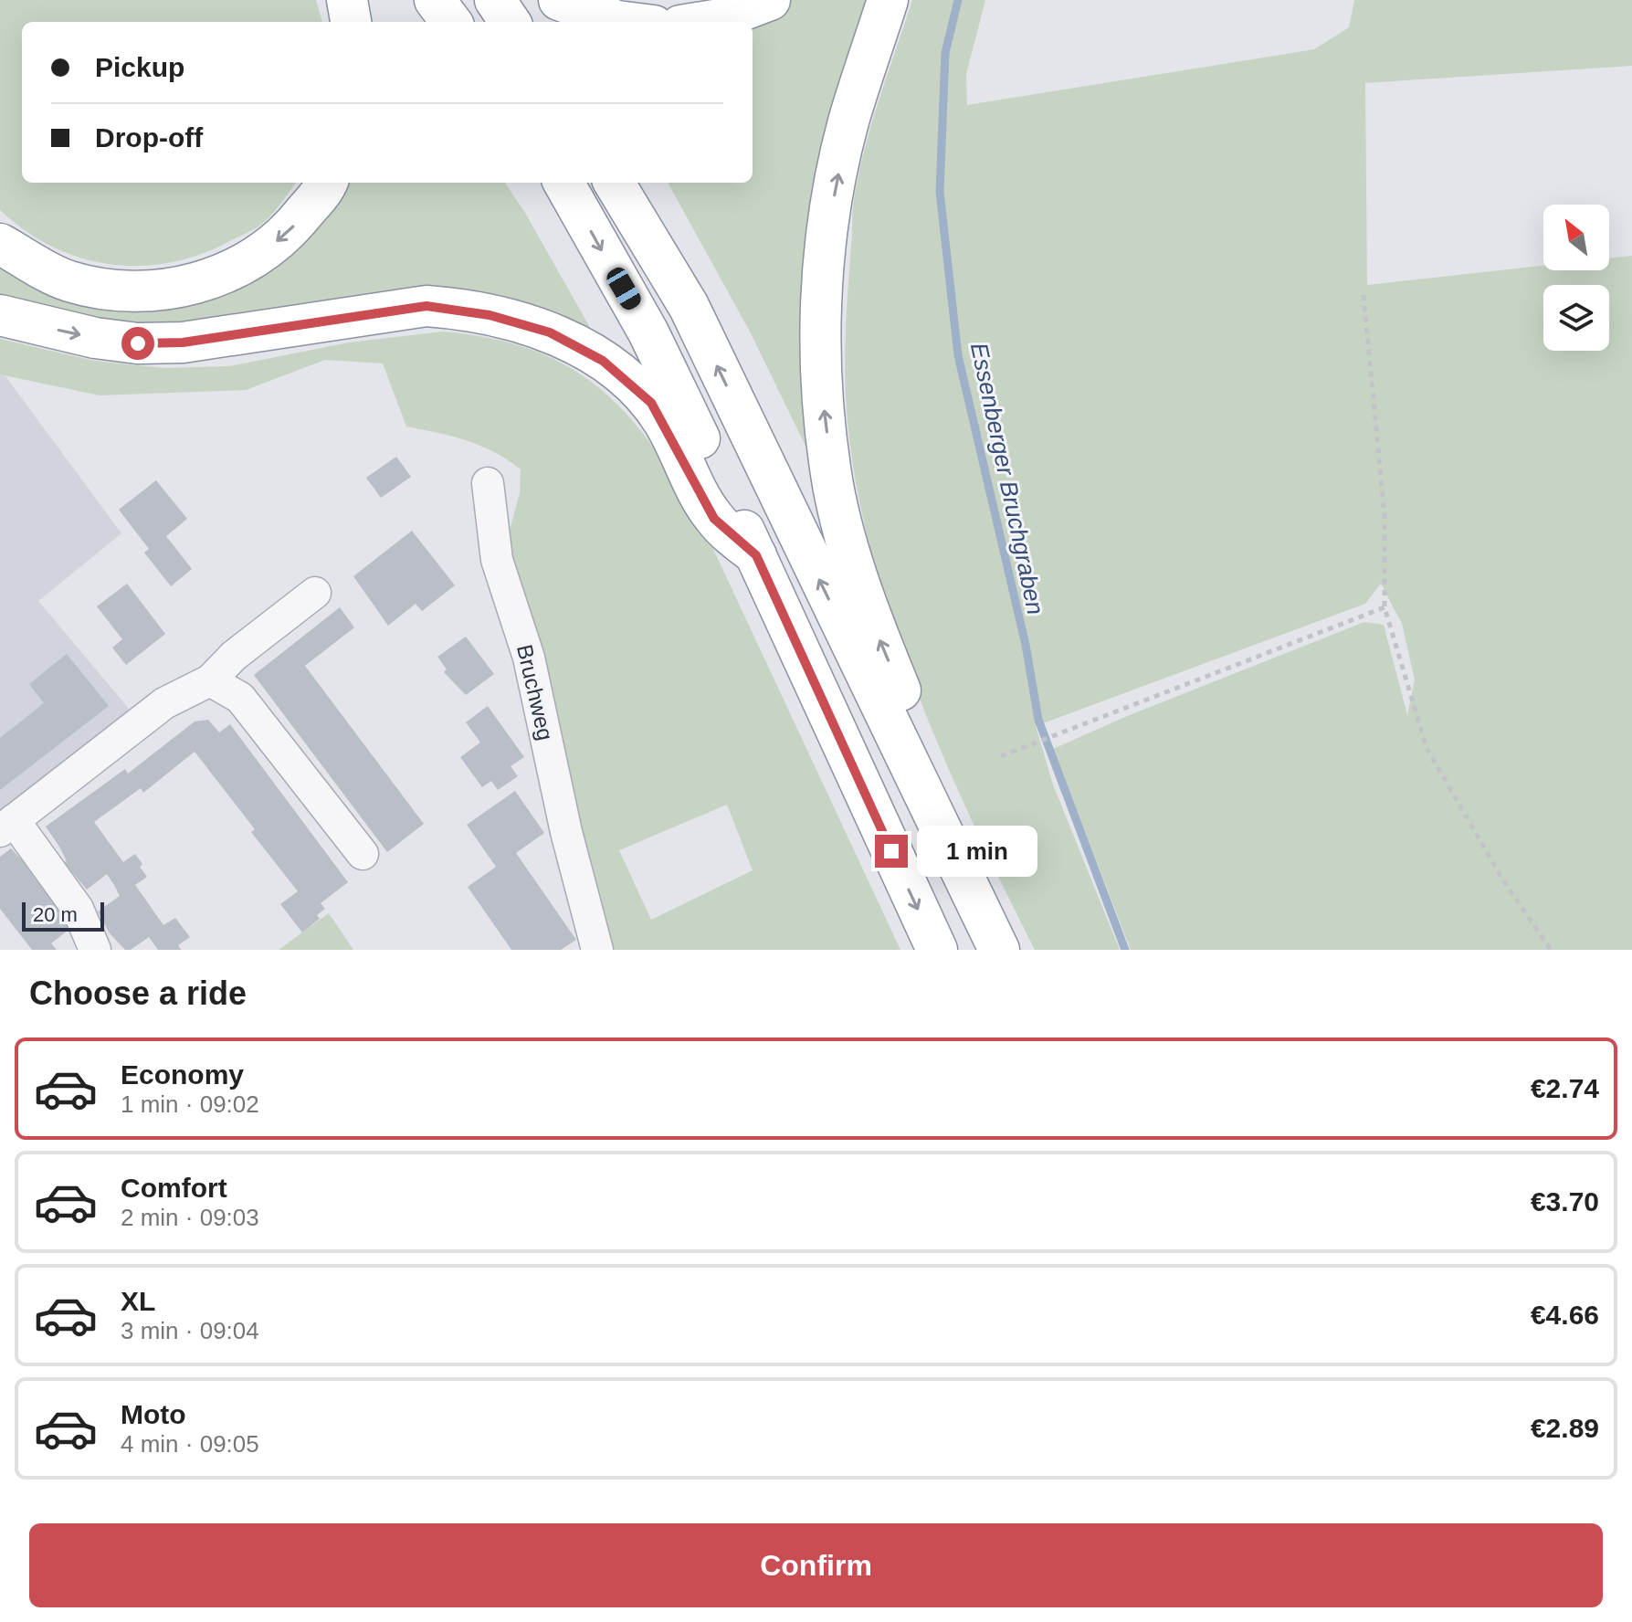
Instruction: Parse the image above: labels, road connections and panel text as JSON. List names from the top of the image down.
{
  "streets": {
    "street": ["Bruchweg"]
  },
  "water": ["Essenberger Bruchgraben"],
  "scale_bar": "20 m",
  "north": "top left",
  "page": {
    "banner": ["Pickup", "Drop-off"],
    "bubble": "1 min",
    "scale": "20 m",
    "heading": "Choose a ride",
    "list": [
      {
        "name": "Economy",
        "note": "1 min · 09:02",
        "value": "€2.74"
      },
      {
        "name": "Comfort",
        "note": "2 min · 09:03",
        "value": "€3.70"
      },
      {
        "name": "XL",
        "note": "3 min · 09:04",
        "value": "€4.66"
      },
      {
        "name": "Moto",
        "note": "4 min · 09:05",
        "value": "€2.89"
      }
    ],
    "buttons": "Confirm"
  }
}
